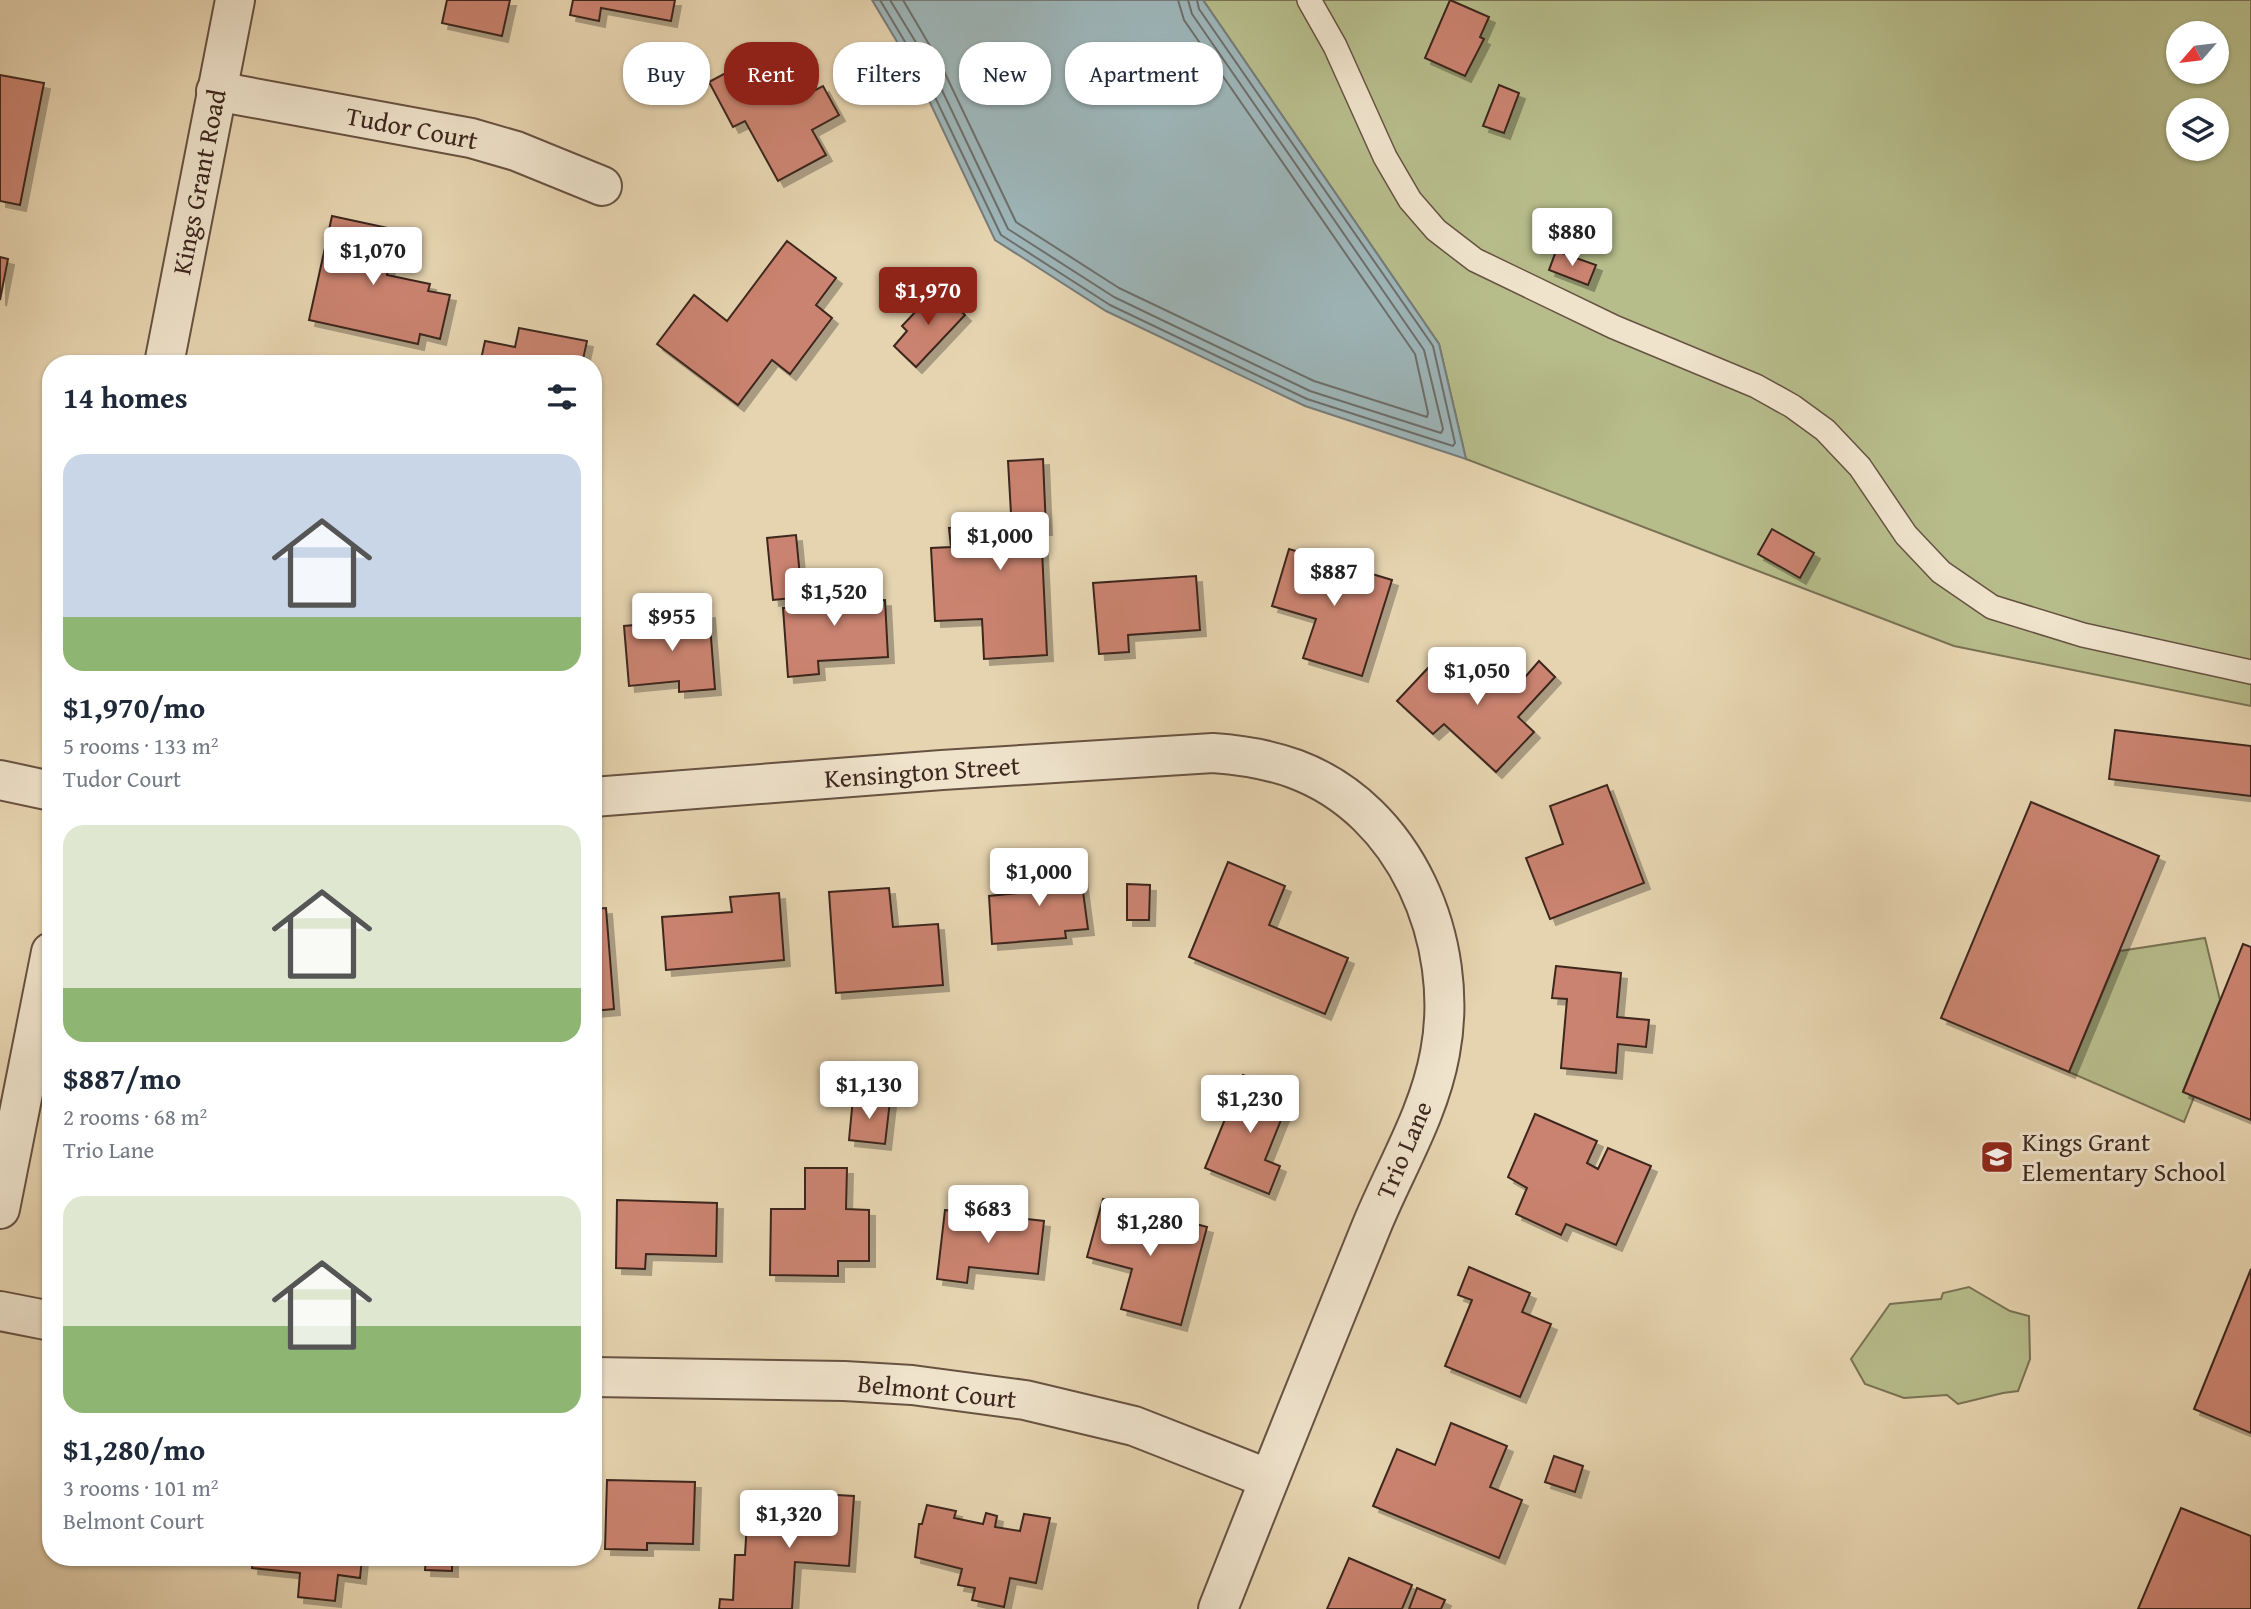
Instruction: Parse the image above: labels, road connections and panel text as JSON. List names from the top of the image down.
{
  "streets": {
    "street": [
      "Tudor Court",
      "Kings Grant Road",
      "Kensington Street",
      "Trio Lane",
      "Belmont Court"
    ]
  },
  "crossings": [
    ["Tudor Court", "Kings Grant Road"],
    ["Kensington Street", "Trio Lane"],
    ["Trio Lane", "Belmont Court"]
  ],
  "places": {
    "school or university": ["Kings Grant Elementary School"]
  },
  "north": "bottom left",
  "page": {
    "chip": [
      "Buy",
      "Rent",
      "Filters",
      "New",
      "Apartment"
    ],
    "price": [
      "$880",
      "$1,070",
      "$1,970",
      "$1,000",
      "$887",
      "$1,520",
      "$955",
      "$1,050",
      "$1,000",
      "$1,130",
      "$1,230",
      "$683",
      "$1,280",
      "$1,320"
    ],
    "heading": "14 homes",
    "list": [
      {
        "name": "$1,970/mo",
        "note": "5 rooms · 133 m² · Tudor Court"
      },
      {
        "name": "$887/mo",
        "note": "2 rooms · 68 m² · Trio Lane"
      },
      {
        "name": "$1,280/mo",
        "note": "3 rooms · 101 m² · Belmont Court"
      }
    ]
  }
}
